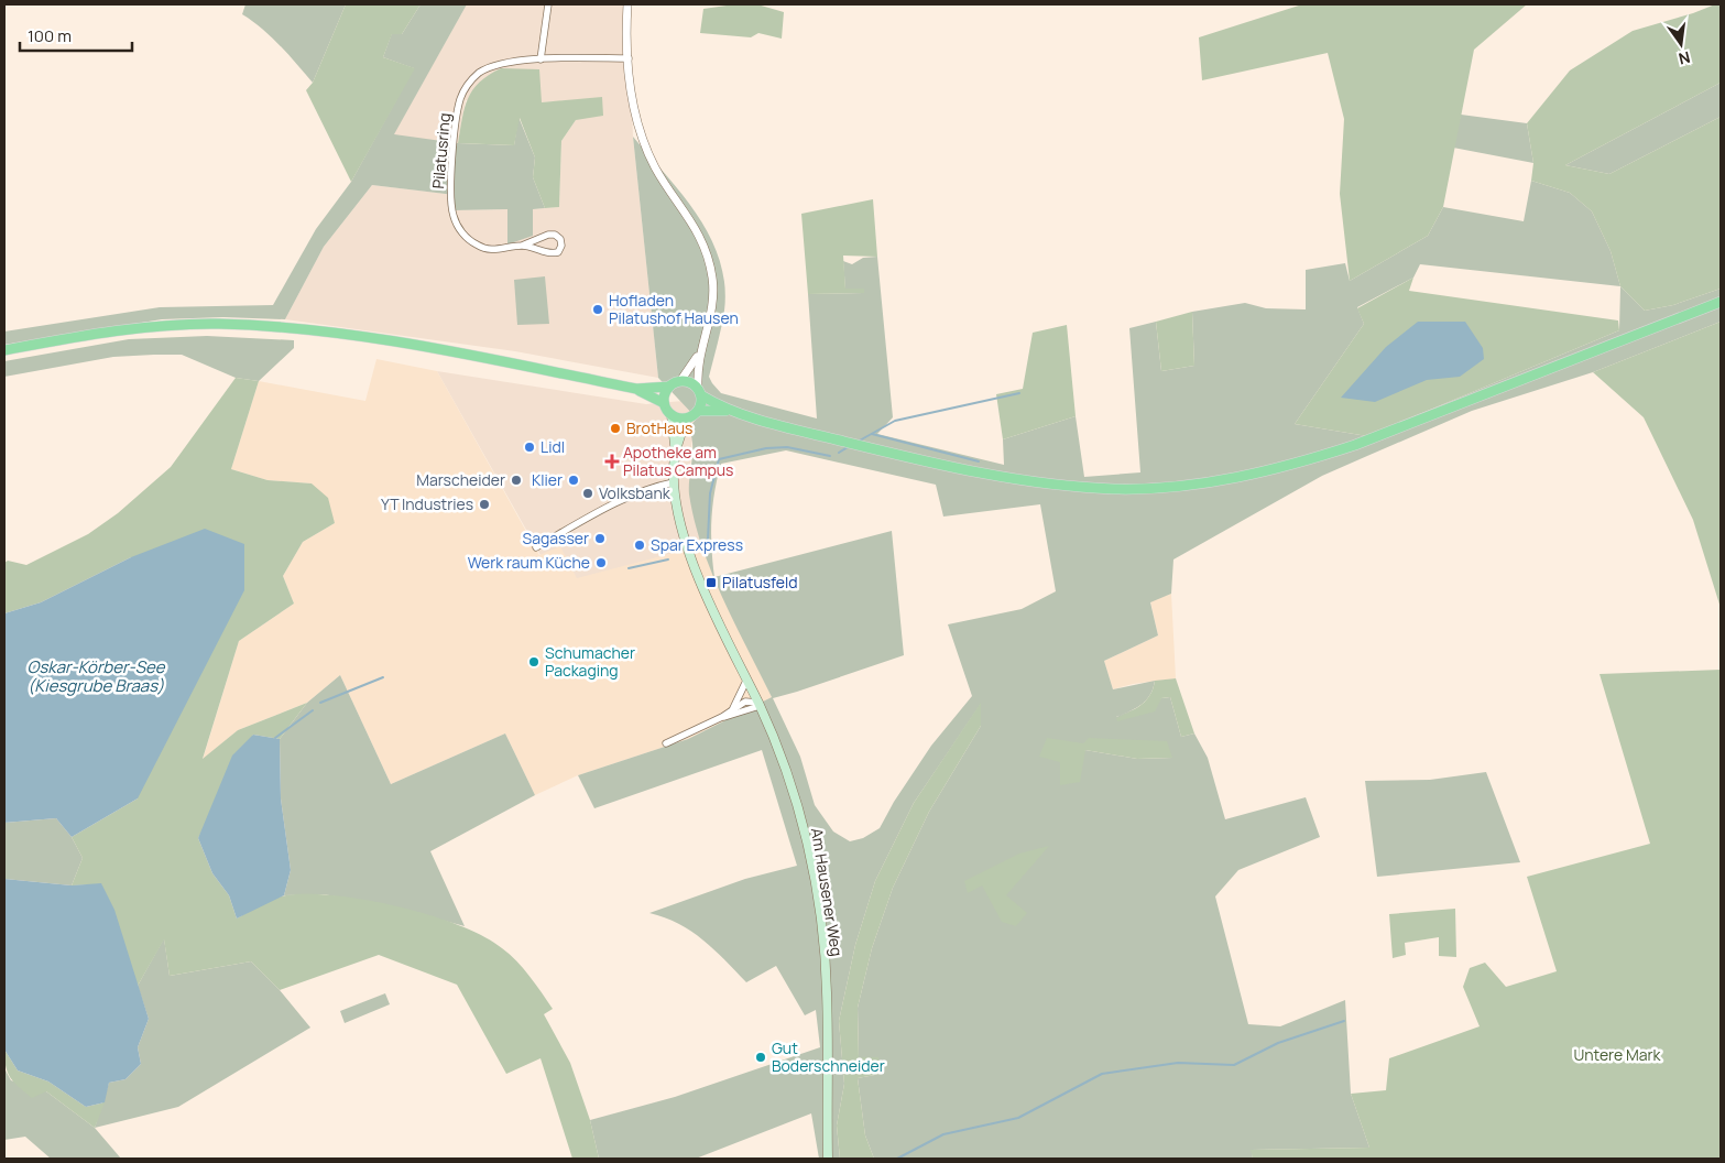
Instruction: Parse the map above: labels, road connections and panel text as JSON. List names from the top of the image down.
{
  "streets": {
    "main road": ["Am Hausener Weg"],
    "street": ["Pilatusring"]
  },
  "water": ["Oskar-Körber-See (Kiesgrube Braas)"],
  "parks": ["Untere Mark"],
  "places": {
    "other": [
      "Hofladen Pilatushof Hausen",
      "BrotHaus",
      "Lidl",
      "Marscheider",
      "Klier",
      "Volksbank",
      "YT Industries",
      "Sagasser",
      "Spar Express",
      "Werk raum Küche",
      "Schumacher Packaging",
      "Gut Boderschneider"
    ],
    "health": ["Apotheke am Pilatus Campus"],
    "transit": ["Pilatusfeld"]
  },
  "scale_bar": "100 m",
  "north": "bottom"
}
